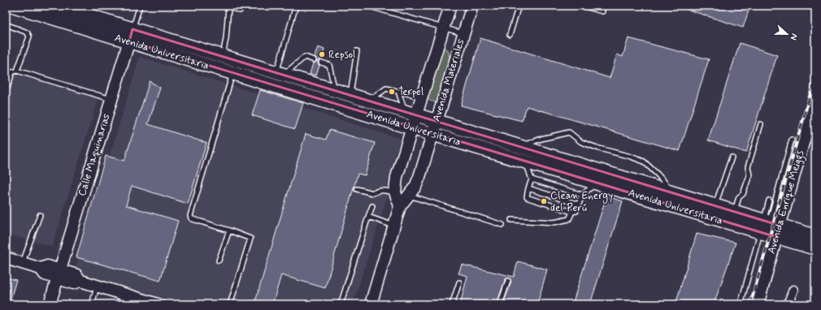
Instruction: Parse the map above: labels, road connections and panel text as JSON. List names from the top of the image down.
{
  "streets": {
    "main road": ["Avenida Universitaria"],
    "street": ["Avenida Materiales", "Calle Maquinarias", "Avenida Enrique Meiggs"]
  },
  "crossings": [
    ["Avenida Universitaria", "Avenida Materiales"],
    ["Avenida Universitaria", "Calle Maquinarias"],
    ["Avenida Universitaria", "Avenida Enrique Meiggs"]
  ],
  "places": ["Repsol", "Terpel", "Clean Energy del Perú"],
  "north": "right"
}
